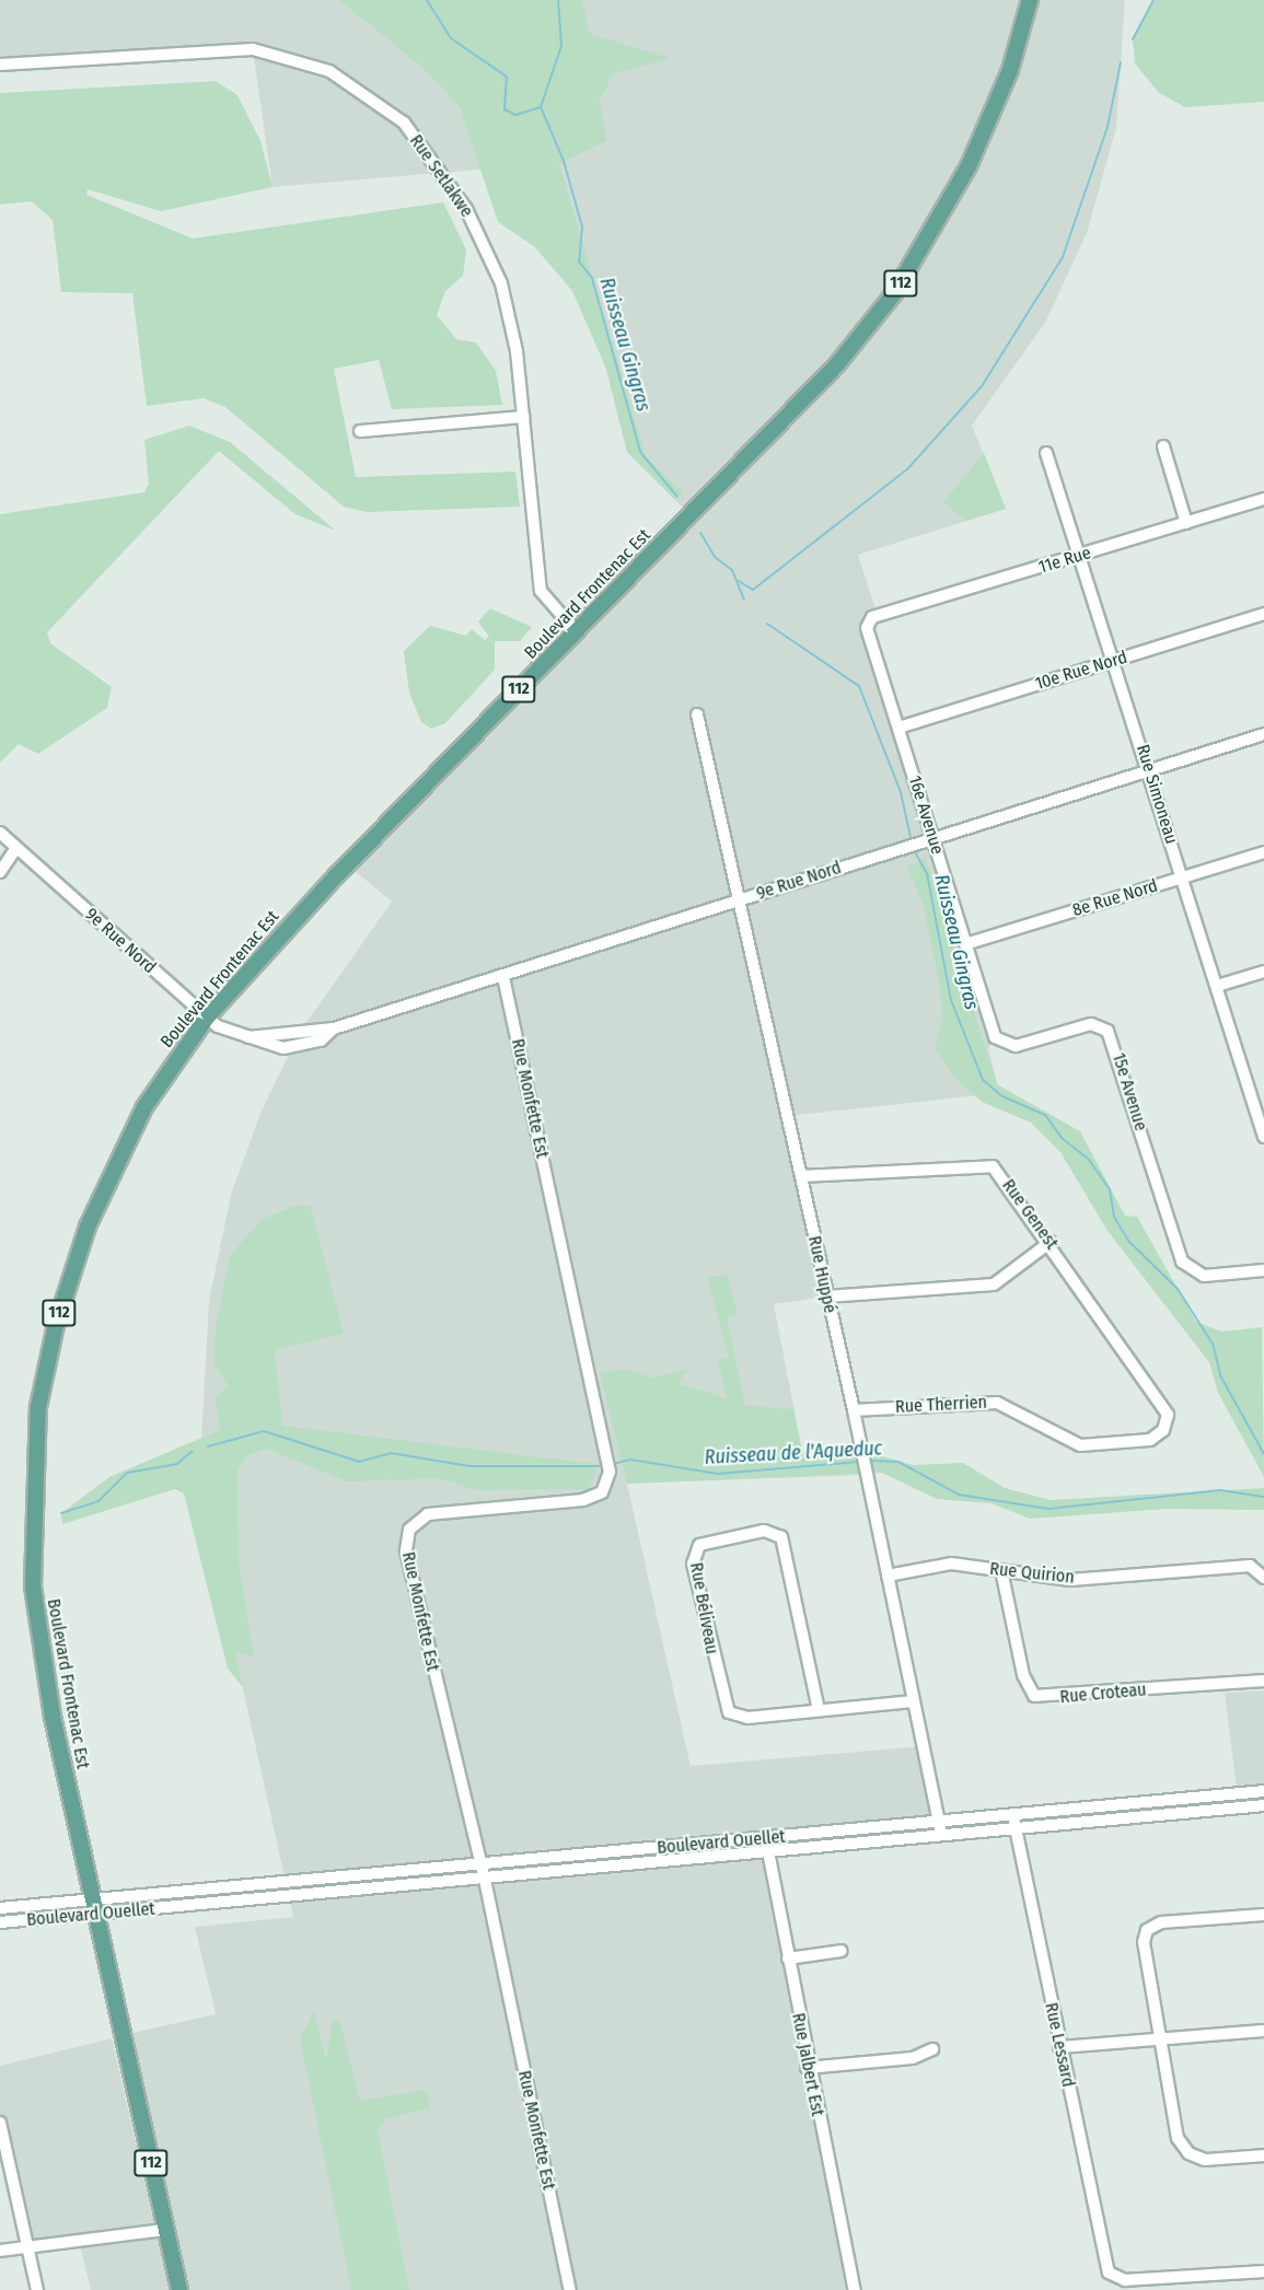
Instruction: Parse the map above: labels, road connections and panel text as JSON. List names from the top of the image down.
{
  "streets": {
    "main road": ["112", "Boulevard Frontenac Est"],
    "street": [
      "Rue Setlakwe",
      "11e Rue",
      "10e Rue Nord",
      "Rue Simoneau",
      "16e Avenue",
      "9e Rue Nord",
      "8e Rue Nord",
      "15e Avenue",
      "Rue Monfette Est",
      "Rue Genest",
      "Rue Huppé",
      "Rue Therrien",
      "Rue Quirion",
      "Rue Béliveau",
      "Rue Croteau",
      "Boulevard Ouellet",
      "Rue Lessard",
      "Rue Jalbert Est"
    ]
  },
  "crossings": [
    ["Rue Setlakwe", "Boulevard Frontenac Est"],
    ["11e Rue", "Rue Simoneau"],
    ["11e Rue", "16e Avenue"],
    ["Boulevard Frontenac Est", "9e Rue Nord"],
    ["Boulevard Frontenac Est", "Boulevard Ouellet"],
    ["10e Rue Nord", "Rue Simoneau"],
    ["10e Rue Nord", "16e Avenue"],
    ["Rue Simoneau", "9e Rue Nord"],
    ["Rue Simoneau", "8e Rue Nord"],
    ["16e Avenue", "9e Rue Nord"],
    ["16e Avenue", "8e Rue Nord"],
    ["16e Avenue", "15e Avenue"],
    ["9e Rue Nord", "Rue Monfette Est"],
    ["9e Rue Nord", "Rue Huppé"],
    ["Rue Monfette Est", "Boulevard Ouellet"],
    ["Rue Genest", "Rue Huppé"],
    ["Rue Genest", "Rue Therrien"],
    ["Rue Huppé", "Rue Therrien"],
    ["Rue Huppé", "Rue Quirion"],
    ["Rue Huppé", "Boulevard Ouellet"],
    ["Rue Quirion", "Rue Croteau"],
    ["Boulevard Ouellet", "Rue Lessard"],
    ["Boulevard Ouellet", "Rue Jalbert Est"]
  ],
  "water": ["Ruisseau Gingras", "Ruisseau de l'Aqueduc"]
}
